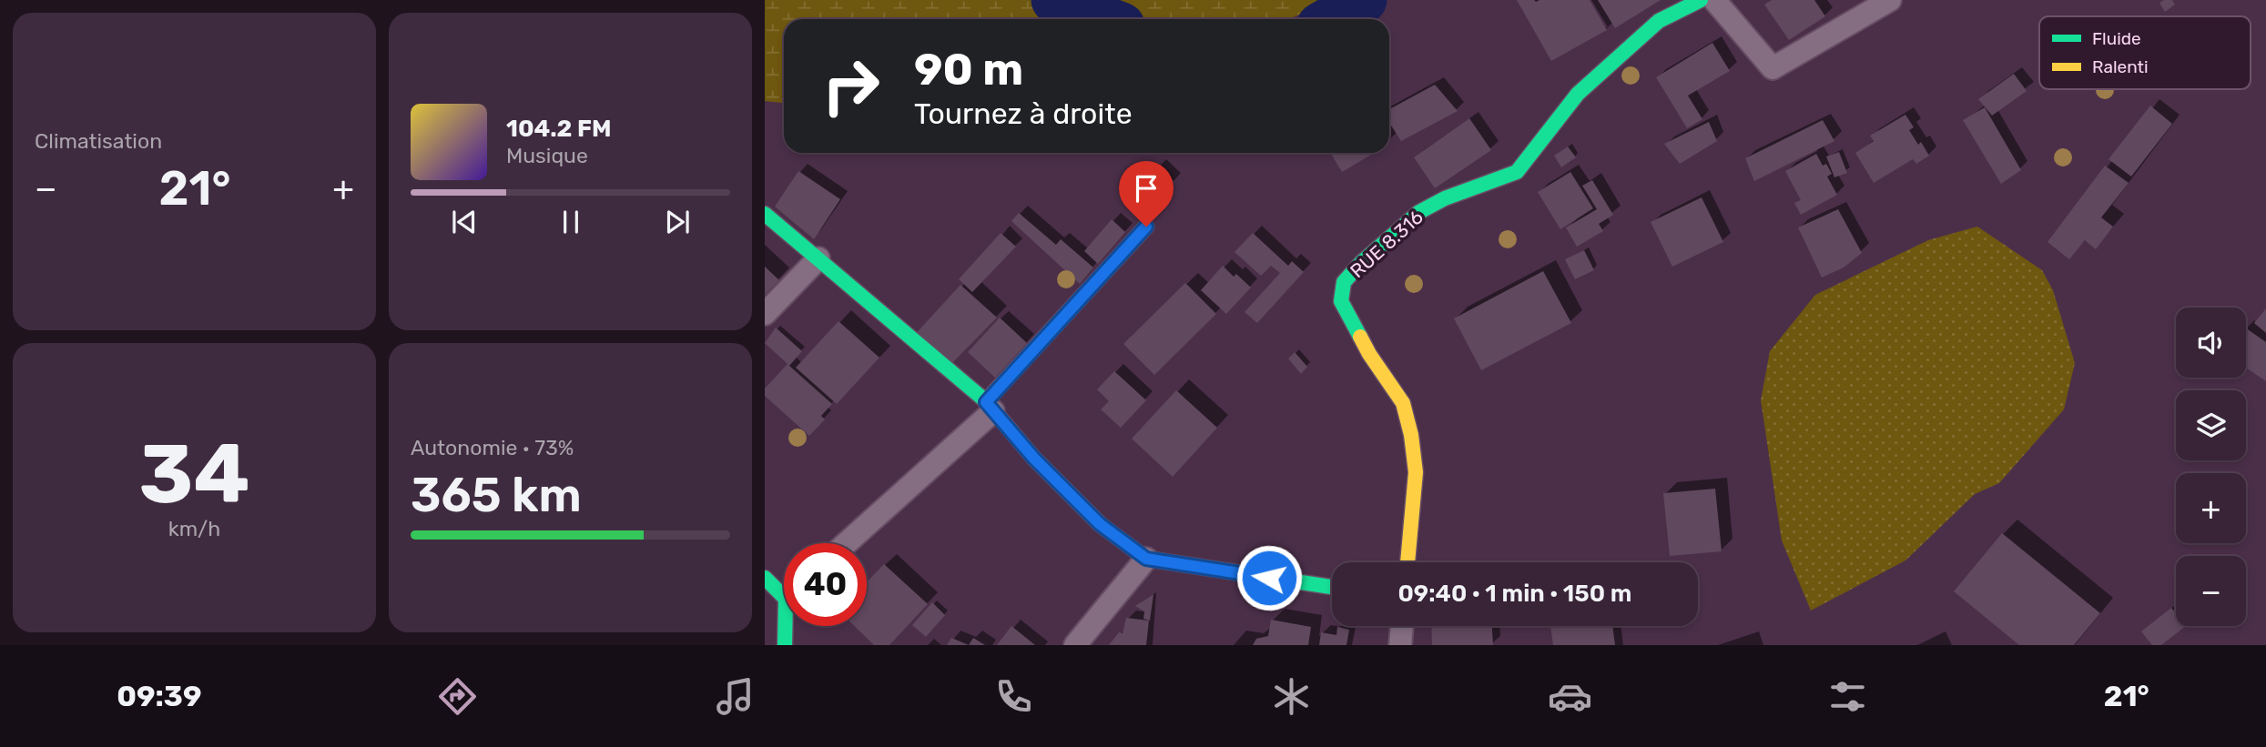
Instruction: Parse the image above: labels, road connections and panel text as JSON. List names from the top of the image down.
{
  "streets": {
    "street": ["RUE 8.316"]
  },
  "legend": ["Fluide", "Ralenti"],
  "page": {
    "tile": [
      "Climatisation",
      ["34", "km/h"],
      ["Autonomie · 73%", "365 km"]
    ],
    "turn": ["90 m", "Tournez à droite"],
    "song": ["104.2 FM", "Musique"],
    "heat": ["−", "21°", "+"],
    "map_buttons": ["+", "−"],
    "limit": "40",
    "trip": "09:40 · 1 min · 150 m",
    "tabs": ["09:39", "21°"]
  }
}
